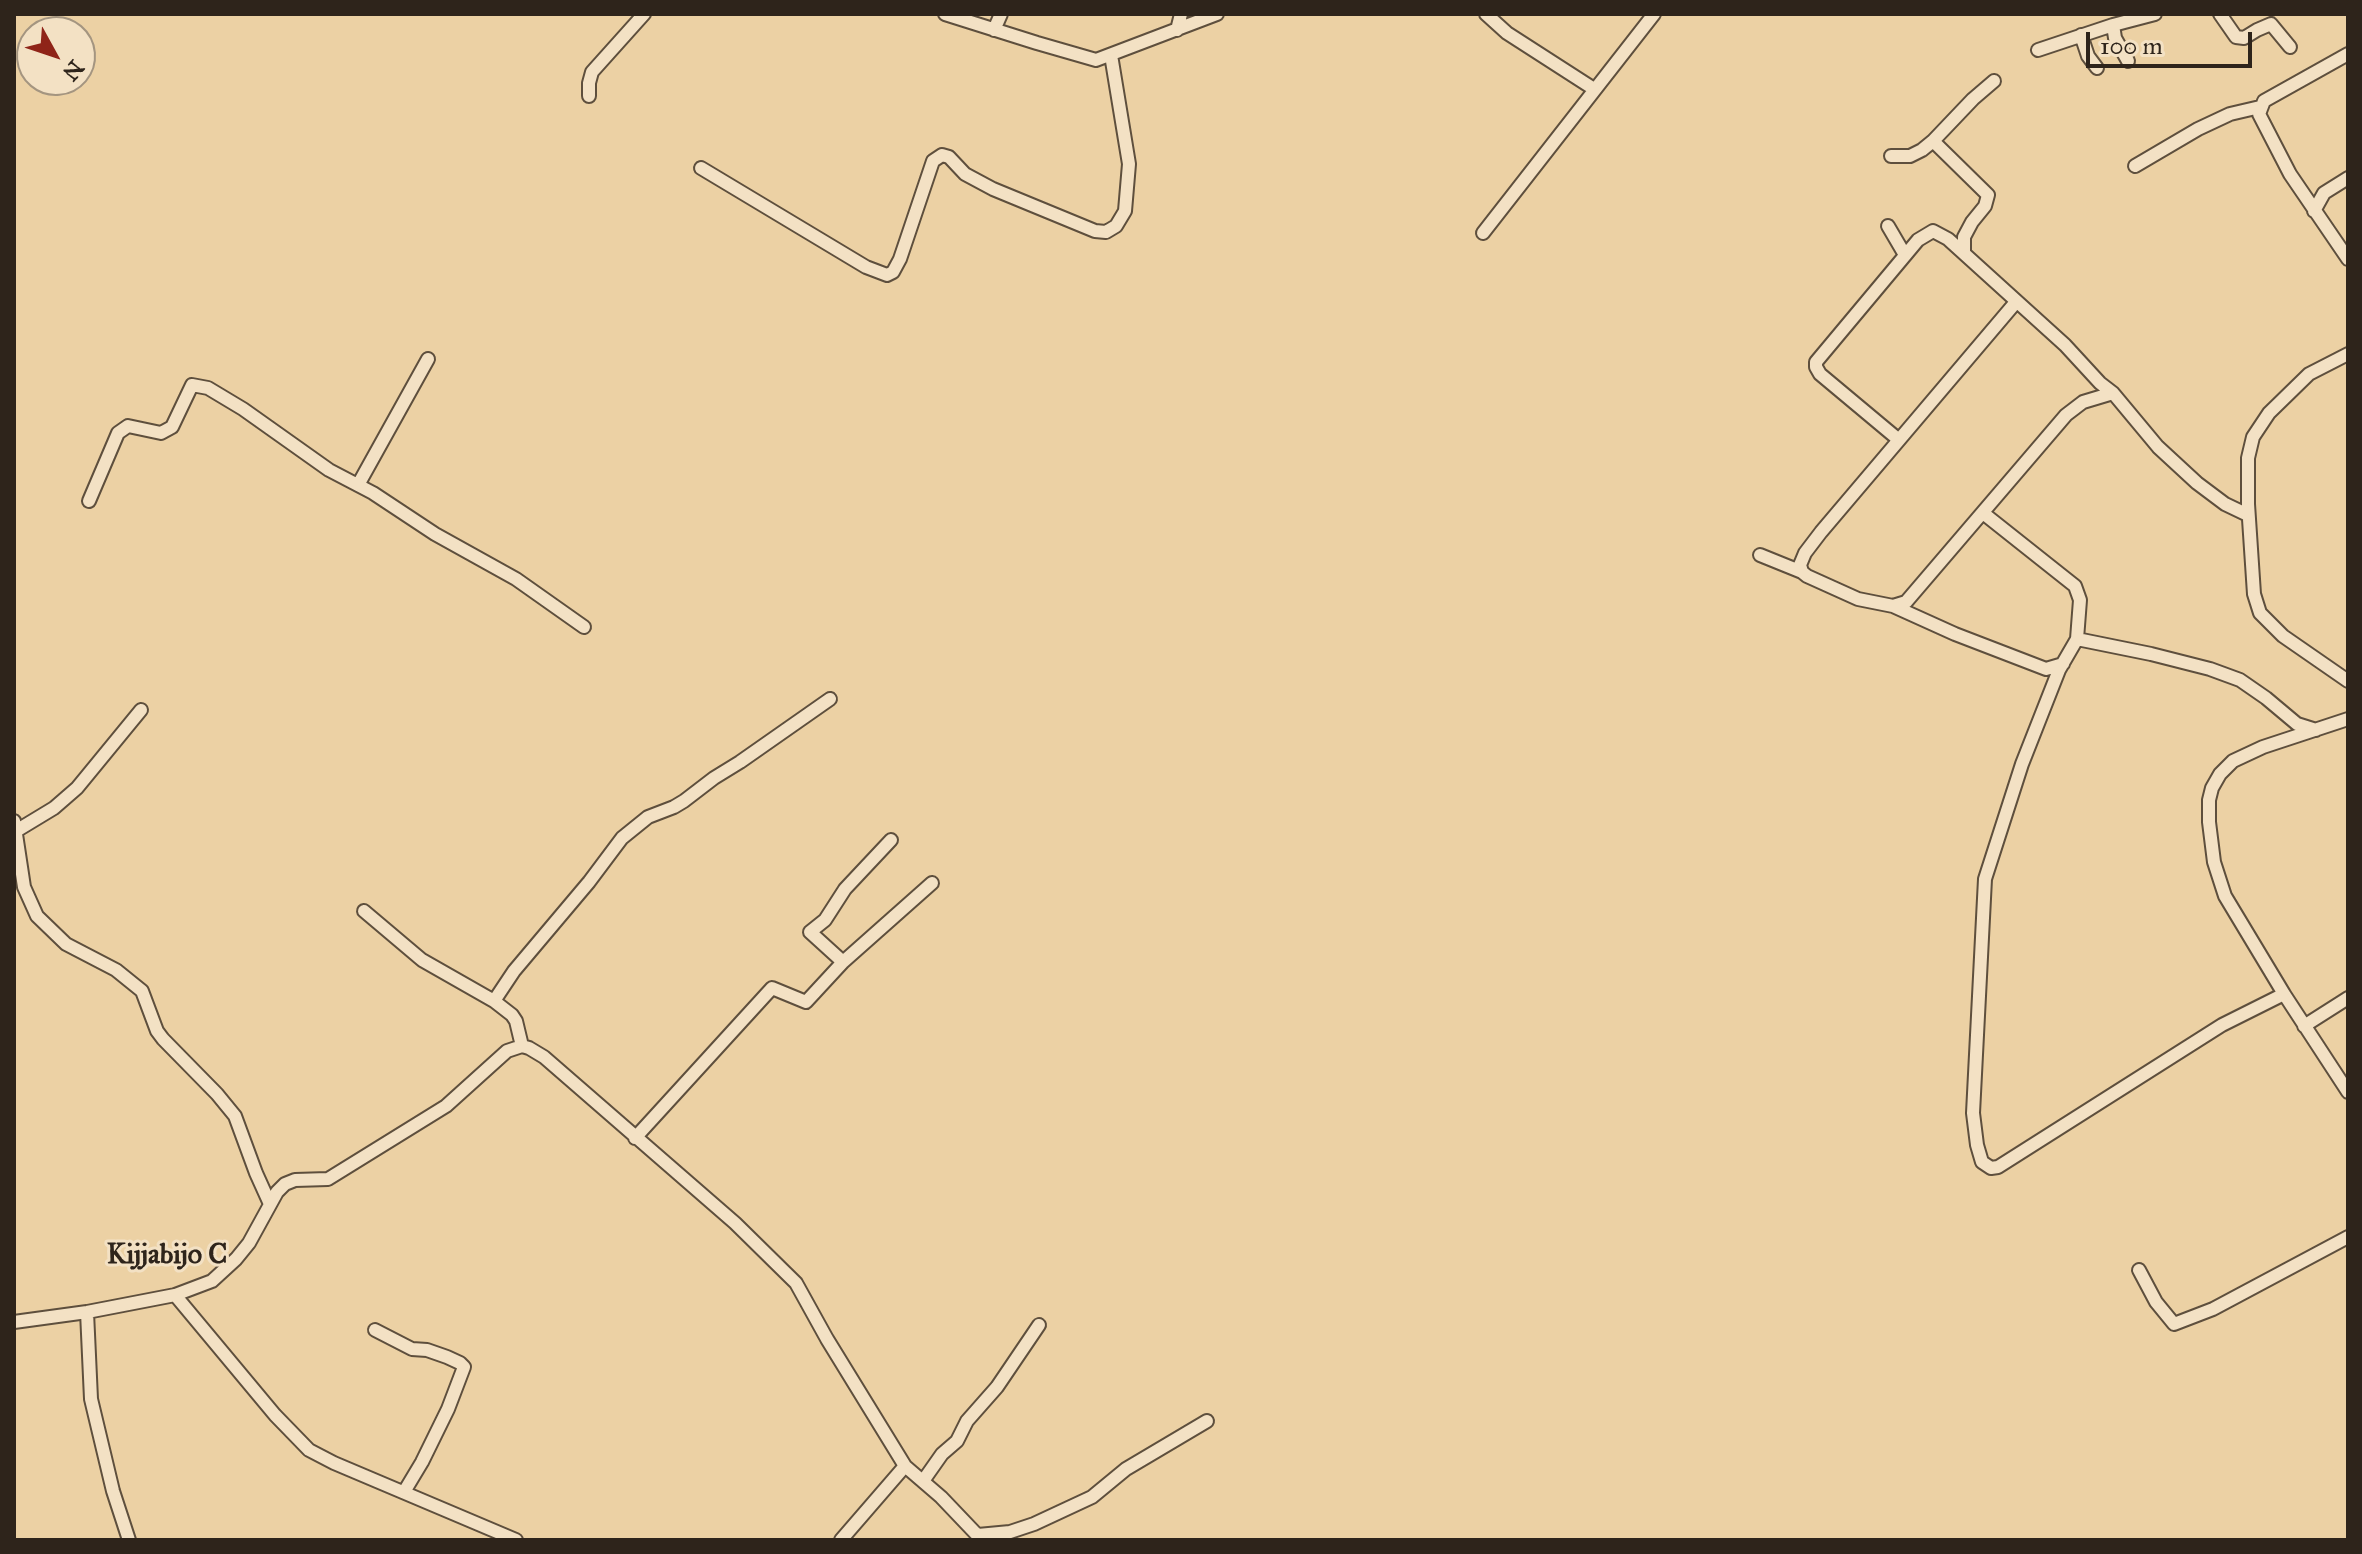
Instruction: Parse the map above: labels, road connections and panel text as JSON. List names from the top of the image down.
{
  "districts": ["Kijjabijo C"],
  "scale_bar": "100 m",
  "north": "bottom right"
}
